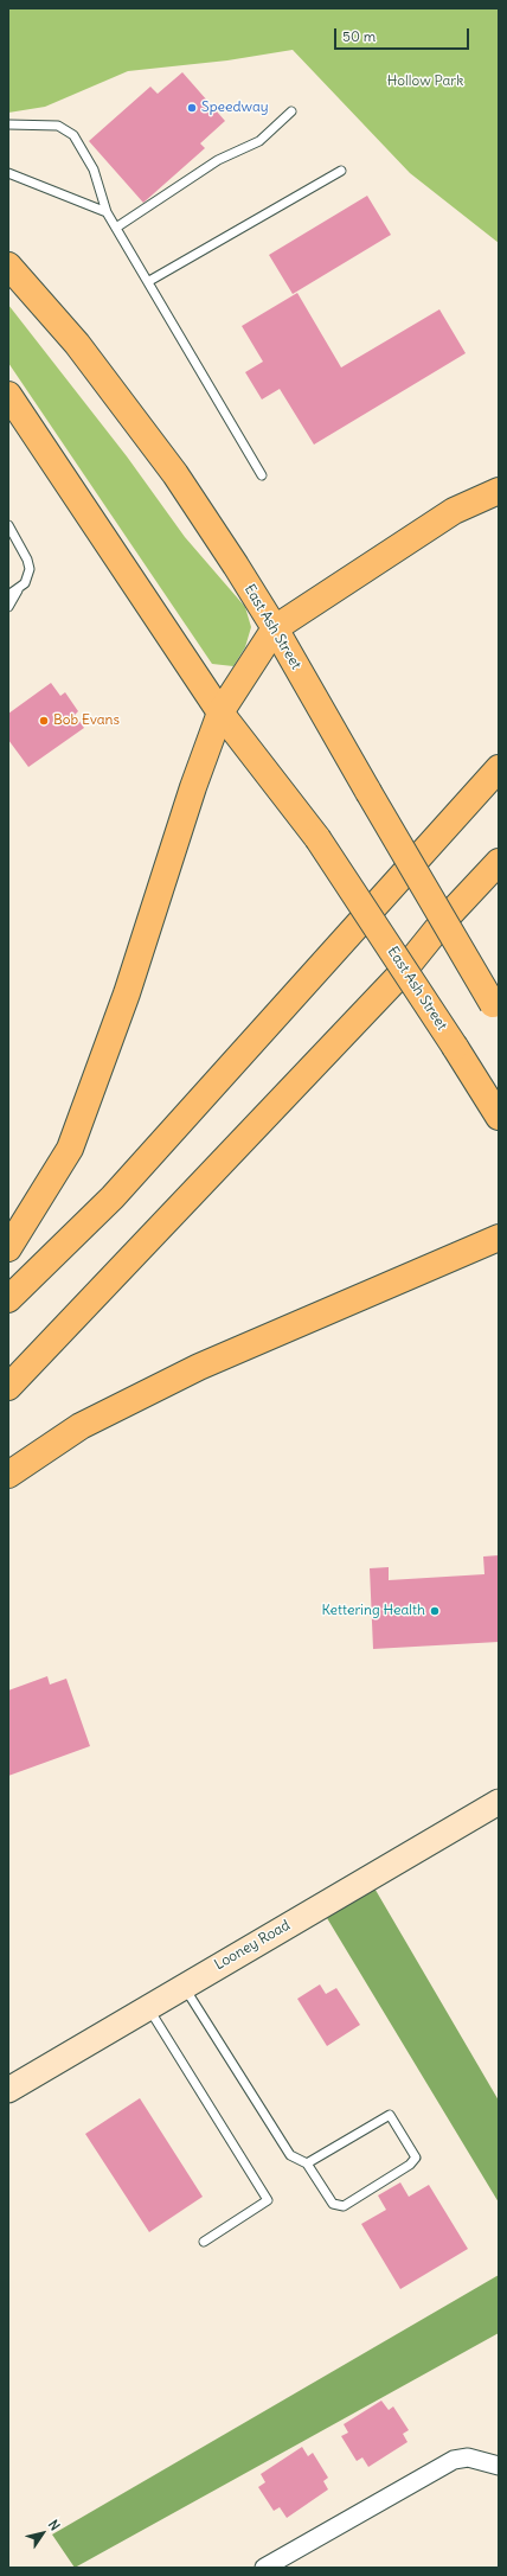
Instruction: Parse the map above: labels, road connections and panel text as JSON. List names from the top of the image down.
{
  "streets": {
    "main road": ["East Ash Street"],
    "street": ["Looney Road"]
  },
  "parks": ["Hollow Park"],
  "places": ["Speedway", "Bob Evans", "Kettering Health"],
  "scale_bar": "50 m",
  "north": "top right"
}
